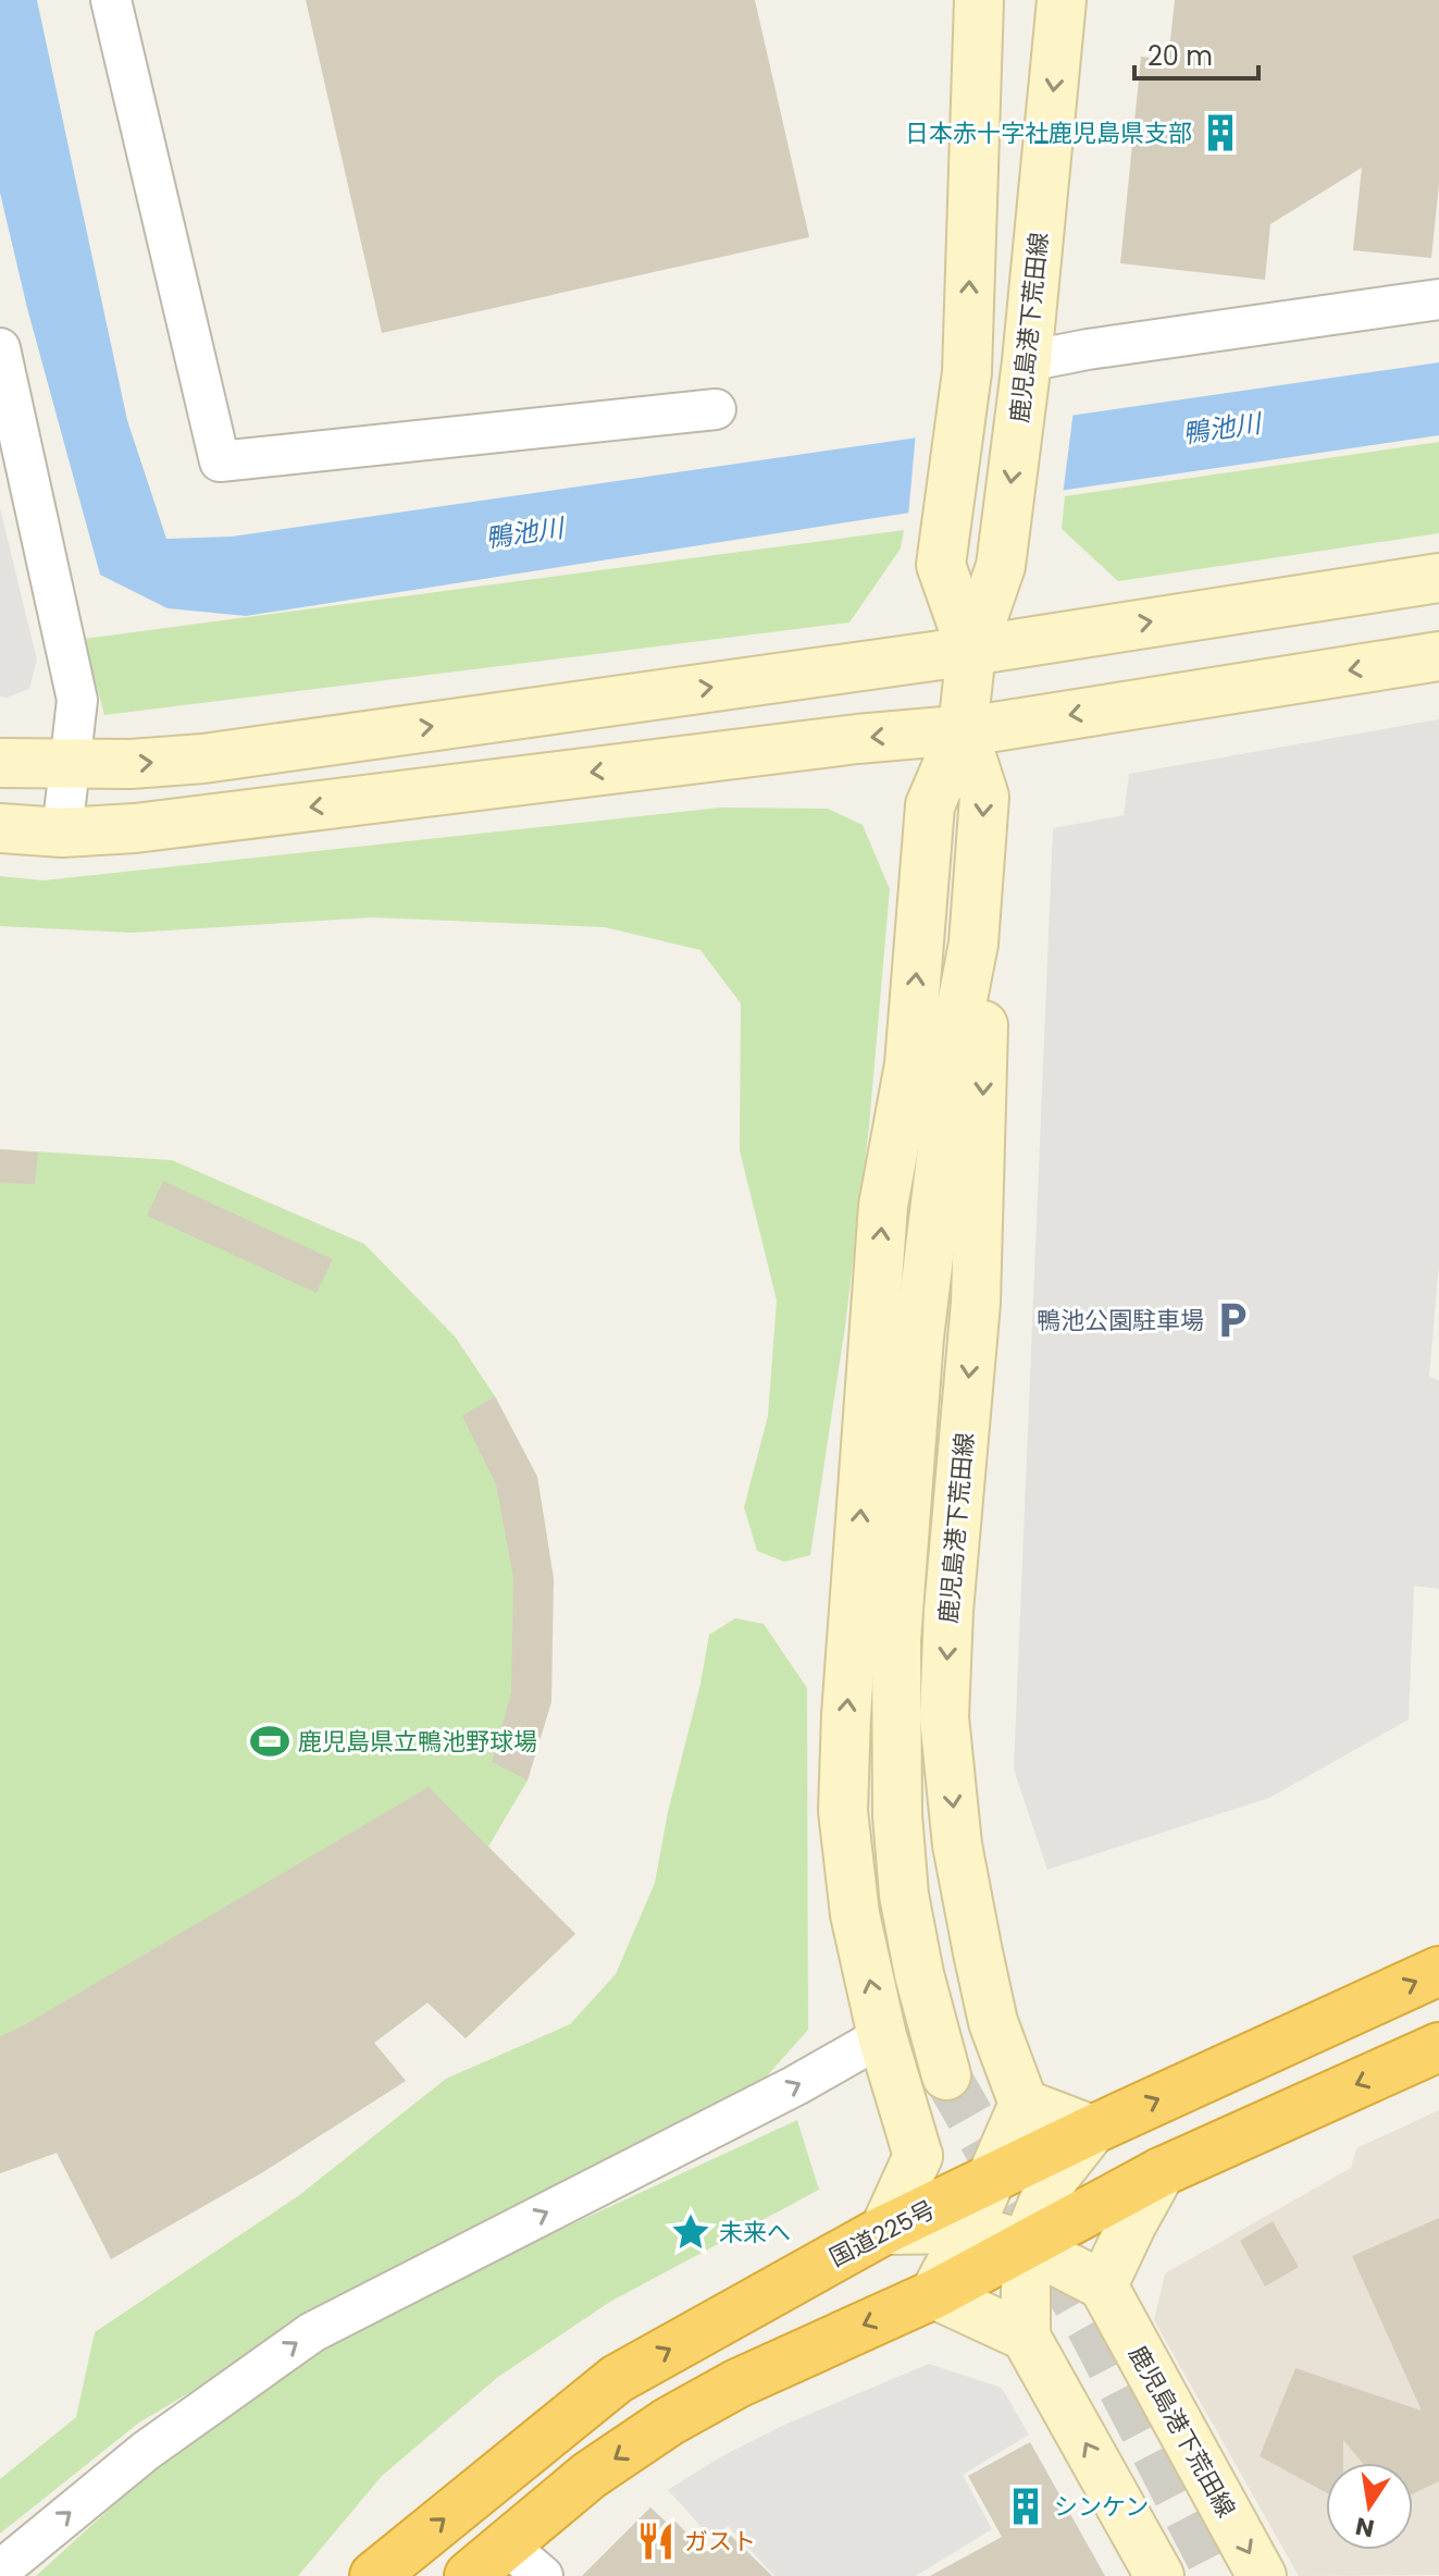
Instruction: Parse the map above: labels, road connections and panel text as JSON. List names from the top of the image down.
{
  "streets": {
    "highway": ["国道225号"],
    "main road": ["鹿児島港下荒田線"]
  },
  "water": ["鴨池川"],
  "places": {
    "building": ["日本赤十字社鹿児島県支部", "シンケン"],
    "parking": ["鴨池公園駐車場"],
    "sports": ["鹿児島県立鴨池野球場"],
    "place": ["未来へ"],
    "restaurant": ["ガスト"]
  },
  "scale_bar": "20 m",
  "north": "bottom"
}
